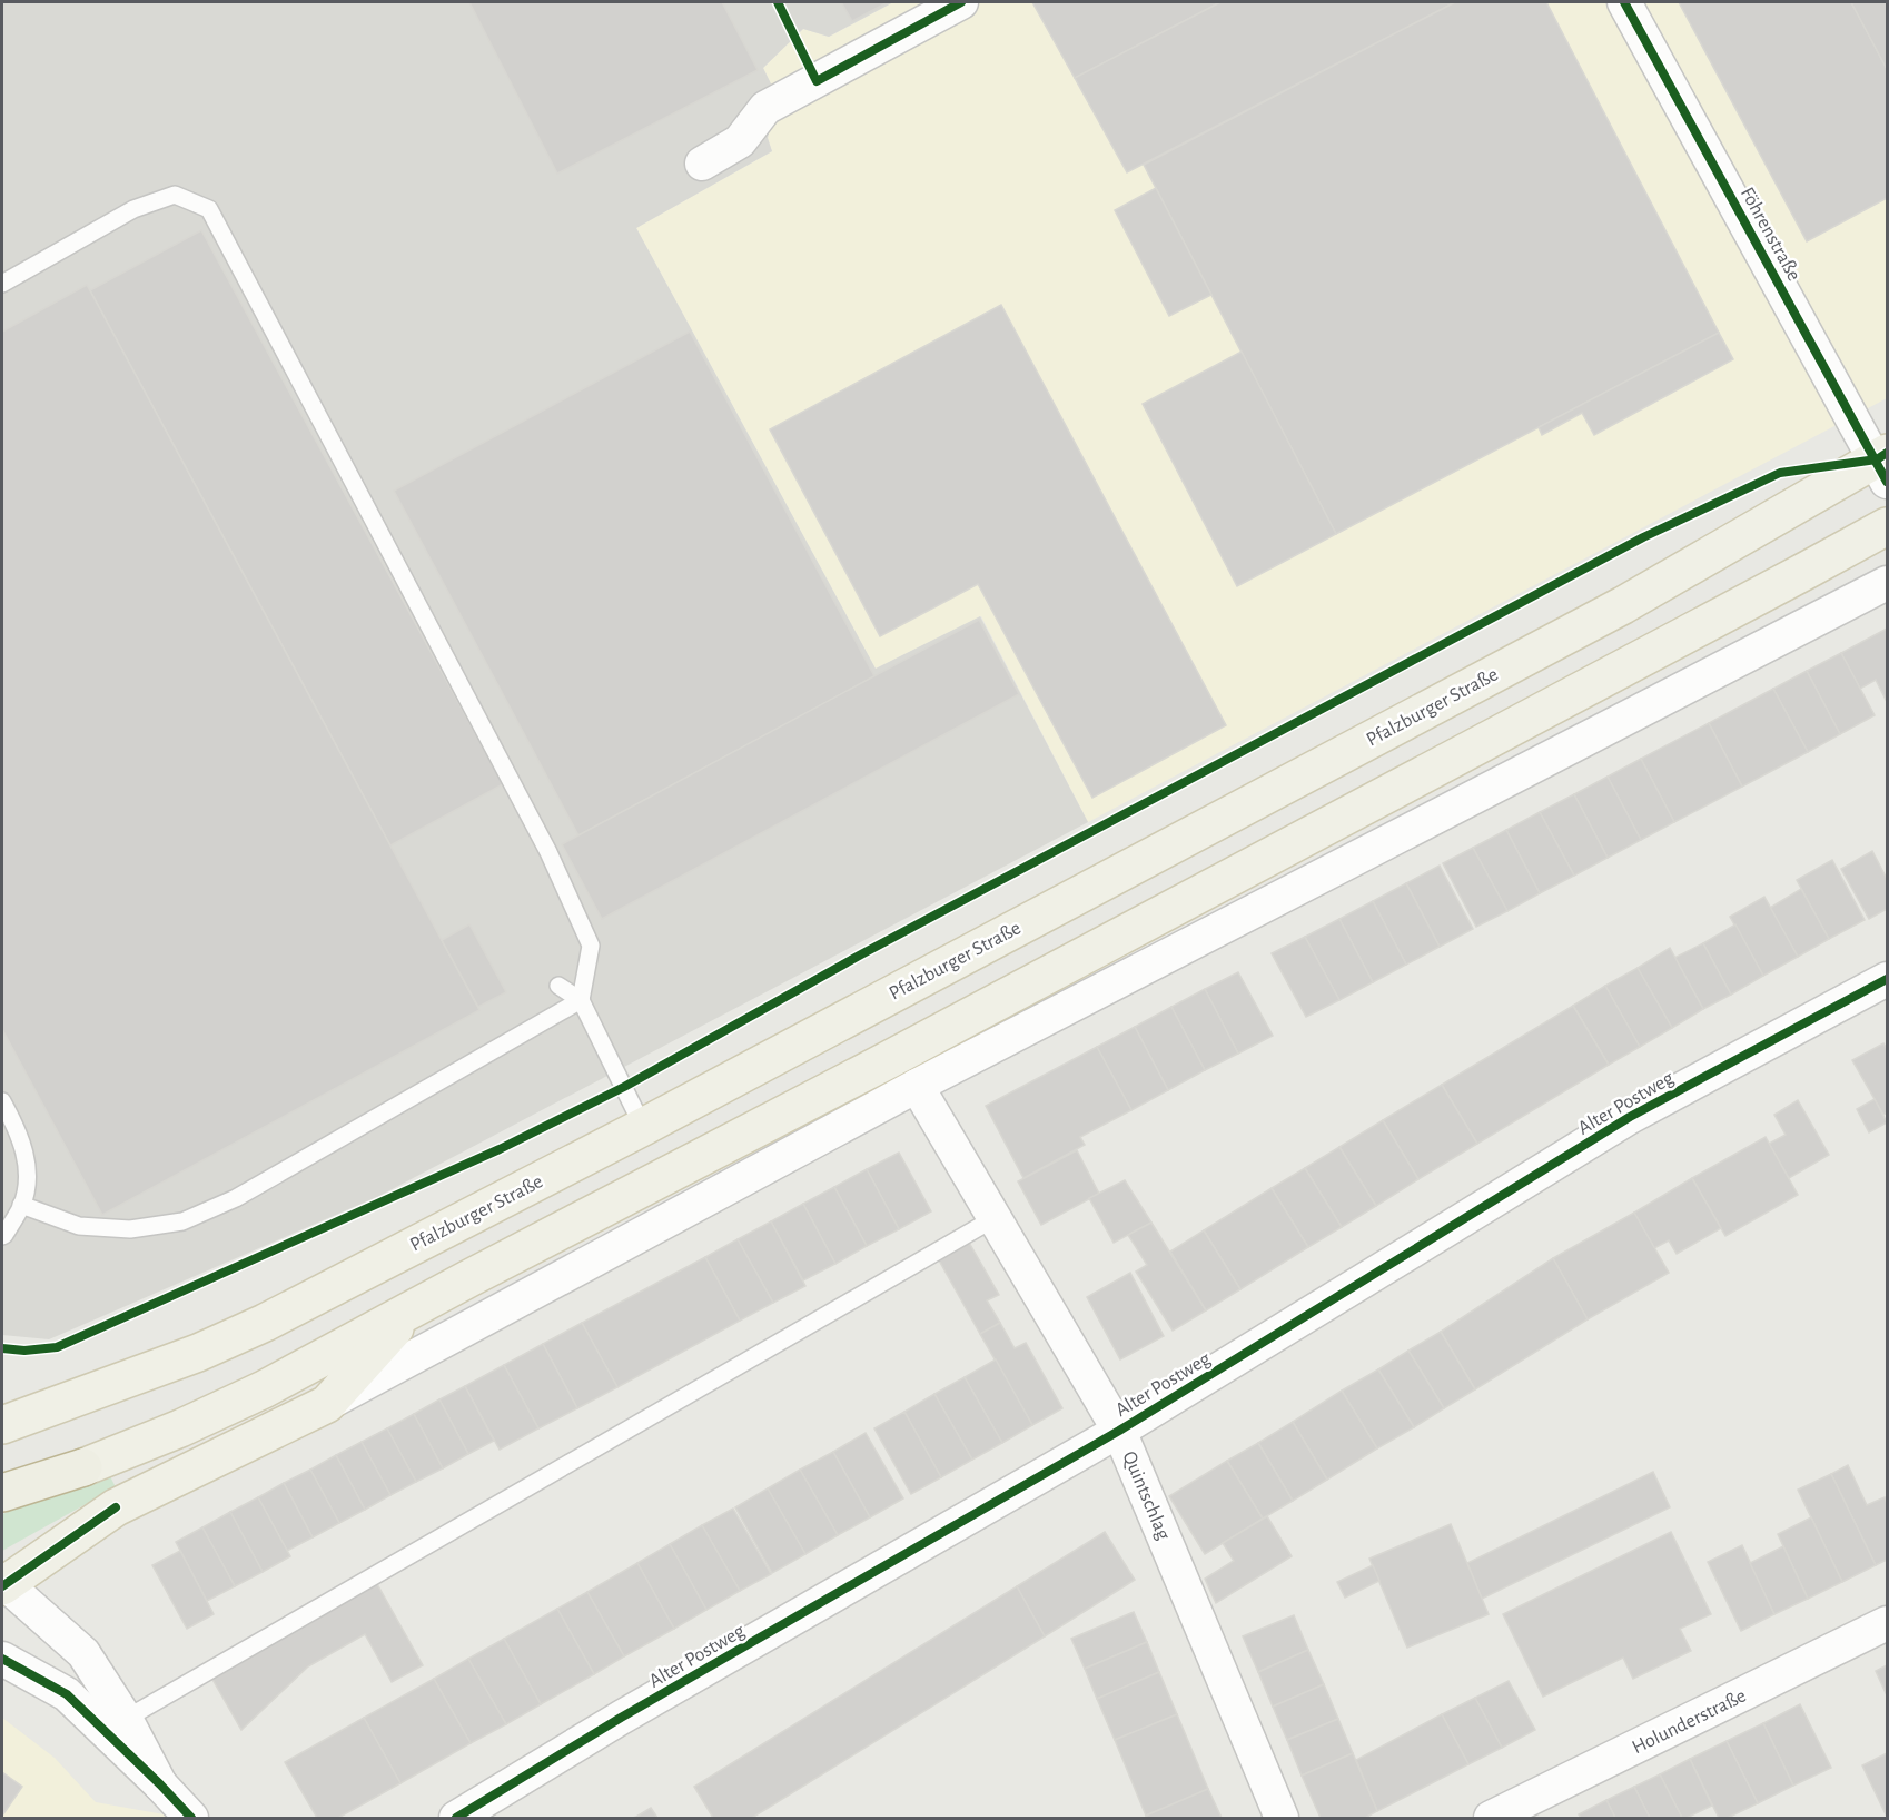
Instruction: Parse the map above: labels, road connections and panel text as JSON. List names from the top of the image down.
{
  "streets": {
    "main road": ["Pfalzburger Straße"],
    "street": [
      "Föhrenstraße",
      "Alter Postweg",
      "Quintschlag",
      "Holunderstraße"
    ]
  },
  "crossings": [
    ["Föhrenstraße", "Pfalzburger Straße"],
    ["Alter Postweg", "Quintschlag"]
  ]
}
